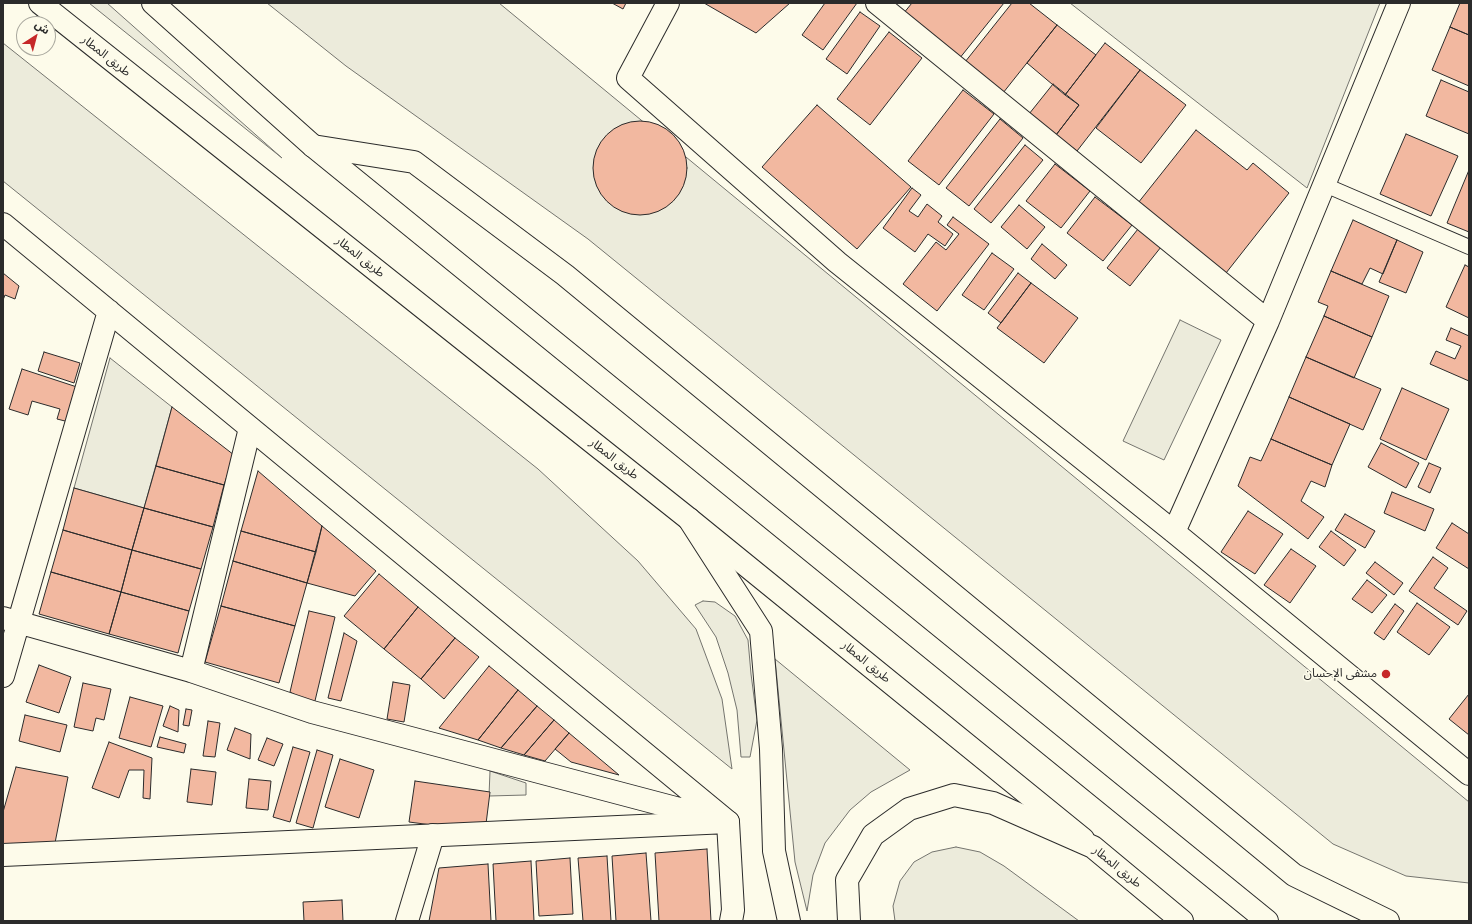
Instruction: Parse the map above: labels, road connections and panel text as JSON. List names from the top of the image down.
{
  "streets": {
    "main road": ["طريق المطار"]
  },
  "places": ["مشفى الإحسان"],
  "north": "top right"
}
